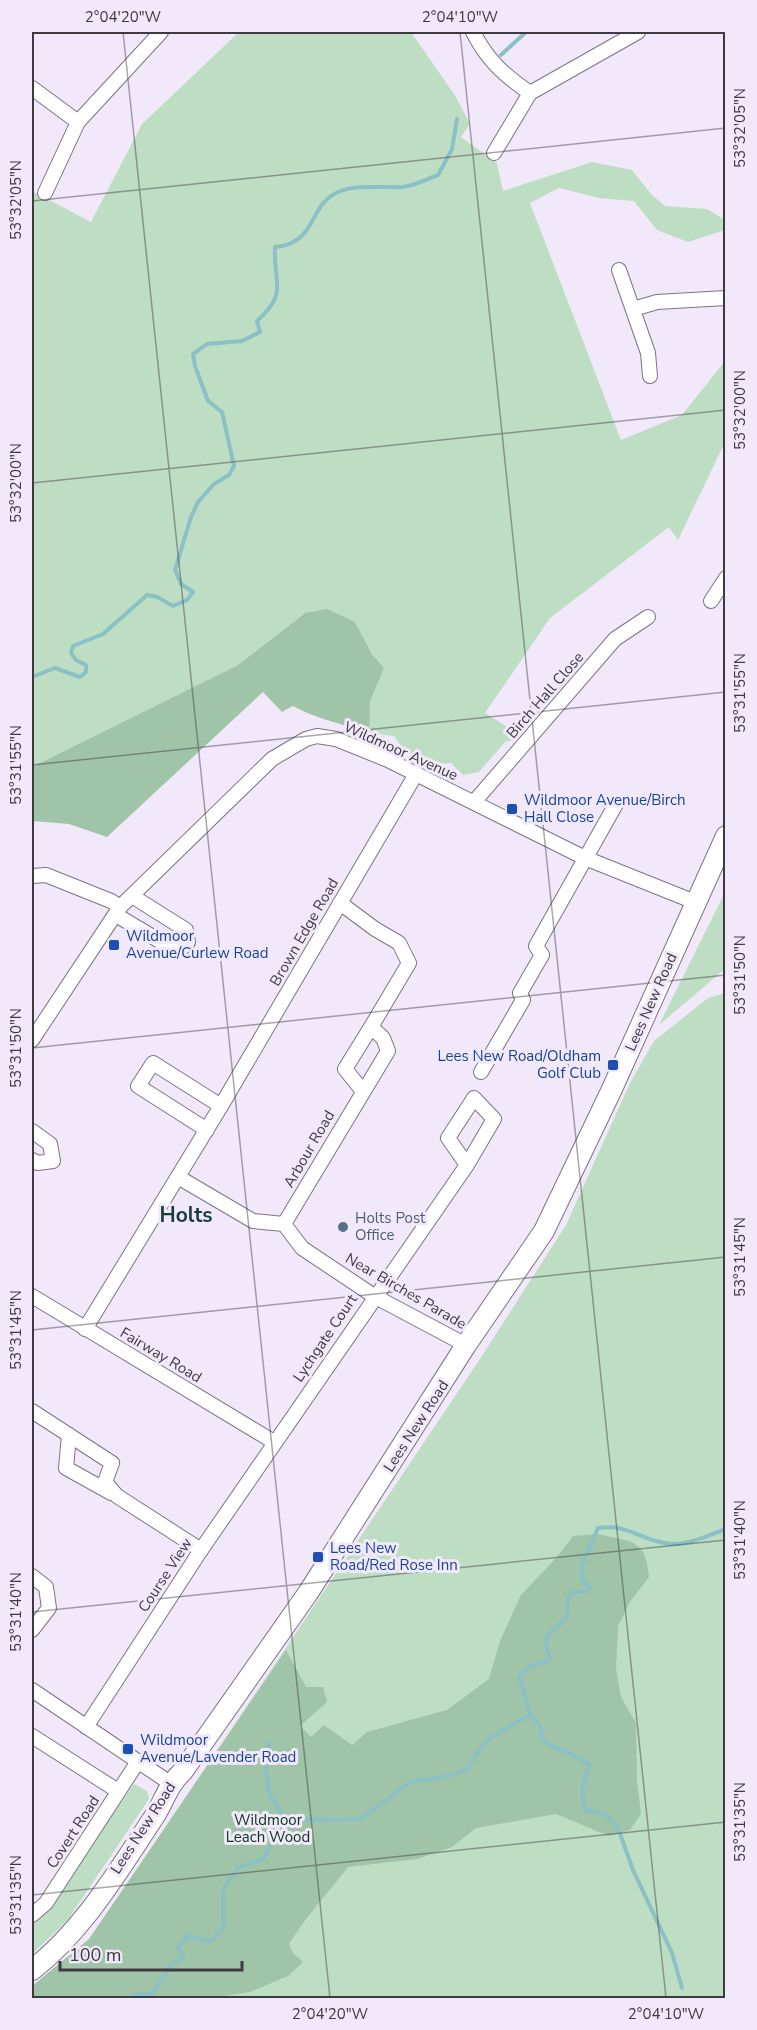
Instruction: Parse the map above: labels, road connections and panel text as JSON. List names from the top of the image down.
{
  "streets": {
    "street": [
      "Birch Hall Close",
      "Wildmoor Avenue",
      "Brown Edge Road",
      "Lees New Road",
      "Arbour Road",
      "Near Birches Parade",
      "Lychgate Court",
      "Fairway Road",
      "Course View",
      "Covert Road"
    ]
  },
  "crossings": [
    ["Birch Hall Close", "Wildmoor Avenue"],
    ["Wildmoor Avenue", "Brown Edge Road"],
    ["Wildmoor Avenue", "Lees New Road"],
    ["Brown Edge Road", "Fairway Road"],
    ["Lees New Road", "Near Birches Parade"],
    ["Arbour Road", "Near Birches Parade"],
    ["Near Birches Parade", "Lychgate Court"],
    ["Lychgate Court", "Fairway Road"],
    ["Lychgate Court", "Course View"],
    ["Fairway Road", "Course View"]
  ],
  "districts": ["Holts"],
  "parks": ["Wildmoor Leach Wood"],
  "places": {
    "transit": [
      "Wildmoor Avenue/Birch Hall Close",
      "Wildmoor Avenue/Curlew Road",
      "Lees New Road/Oldham Golf Club",
      "Lees New Road/Red Rose Inn",
      "Wildmoor Avenue/Lavender Road"
    ],
    "other": ["Holts Post Office"]
  },
  "scale_bar": "100 m",
  "coordinates": [
    "2°04'20\"W",
    "2°04'10\"W",
    "53°32'05\"N",
    "53°32'00\"N",
    "53°31'55\"N",
    "53°31'50\"N",
    "53°31'45\"N",
    "53°31'40\"N",
    "53°31'35\"N"
  ]
}
